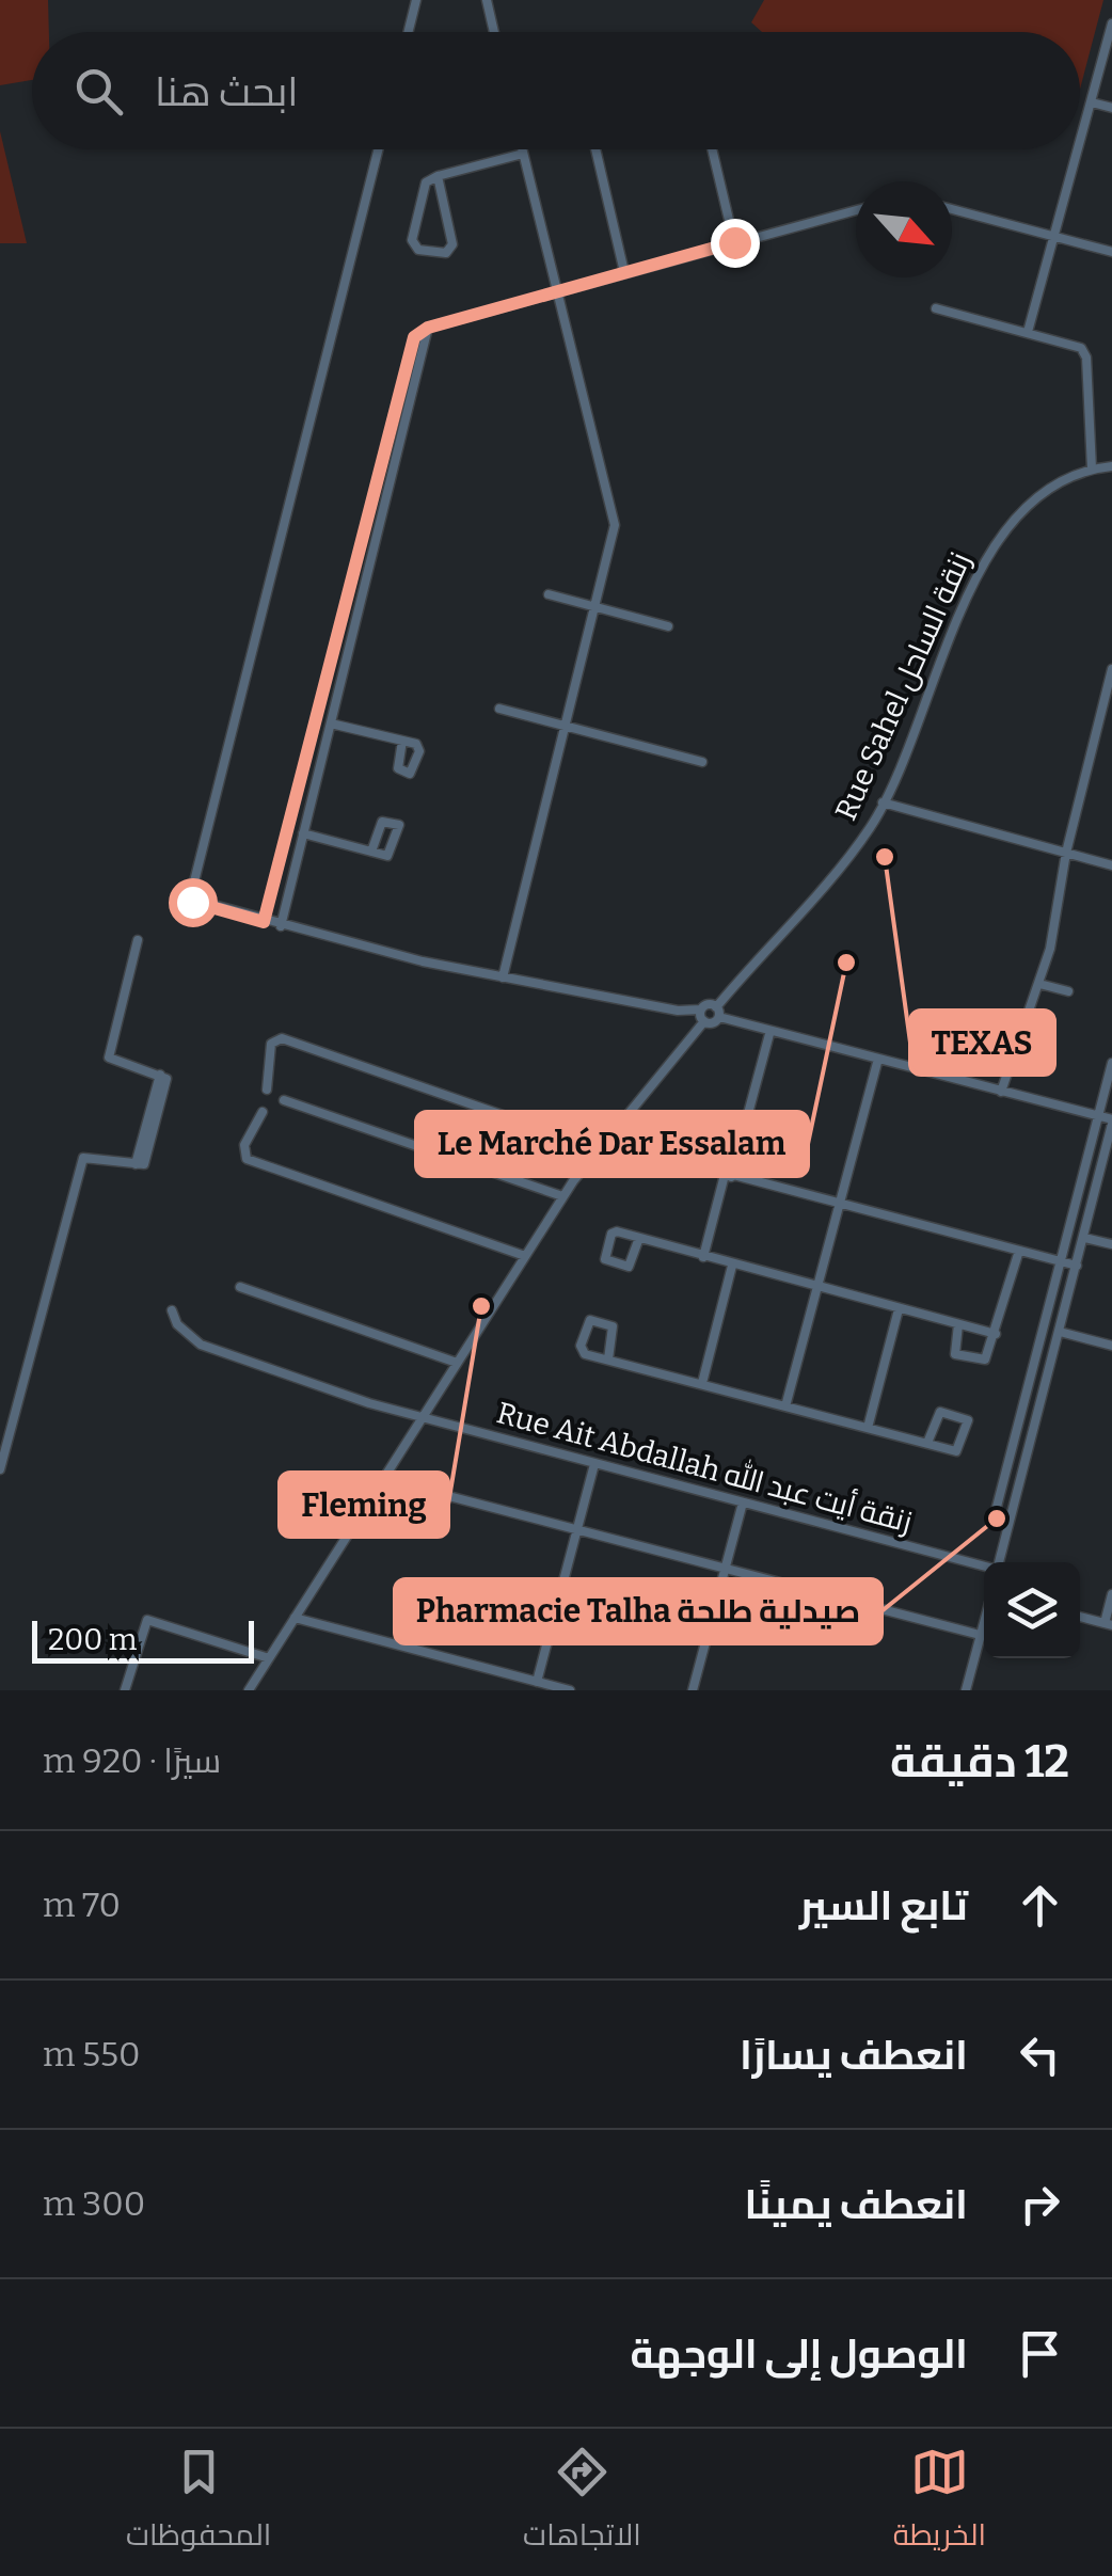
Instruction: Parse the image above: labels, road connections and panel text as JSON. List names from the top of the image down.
{
  "streets": {
    "street": ["Rue Sahel زنقة الساحل", "Rue Ait Abdallah زنقة أيت عبد الله"]
  },
  "places": [
    "TEXAS",
    "Le Marché Dar Essalam",
    "Fleming",
    "Pharmacie Talha صيدلية طلحة"
  ],
  "scale_bar": "200 m",
  "north": "bottom right",
  "page": {
    "search": "ابحث هنا",
    "scale": "200 m",
    "heading": ["12 دقيقة", "سيرًا · 920 m"],
    "list": [
      ["تابع السير", "70 m"],
      ["انعطف يسارًا", "550 m"],
      ["انعطف يمينًا", "300 m"],
      "الوصول إلى الوجهة"
    ],
    "nav": ["الخريطة", "الاتجاهات", "المحفوظات"]
  }
}
